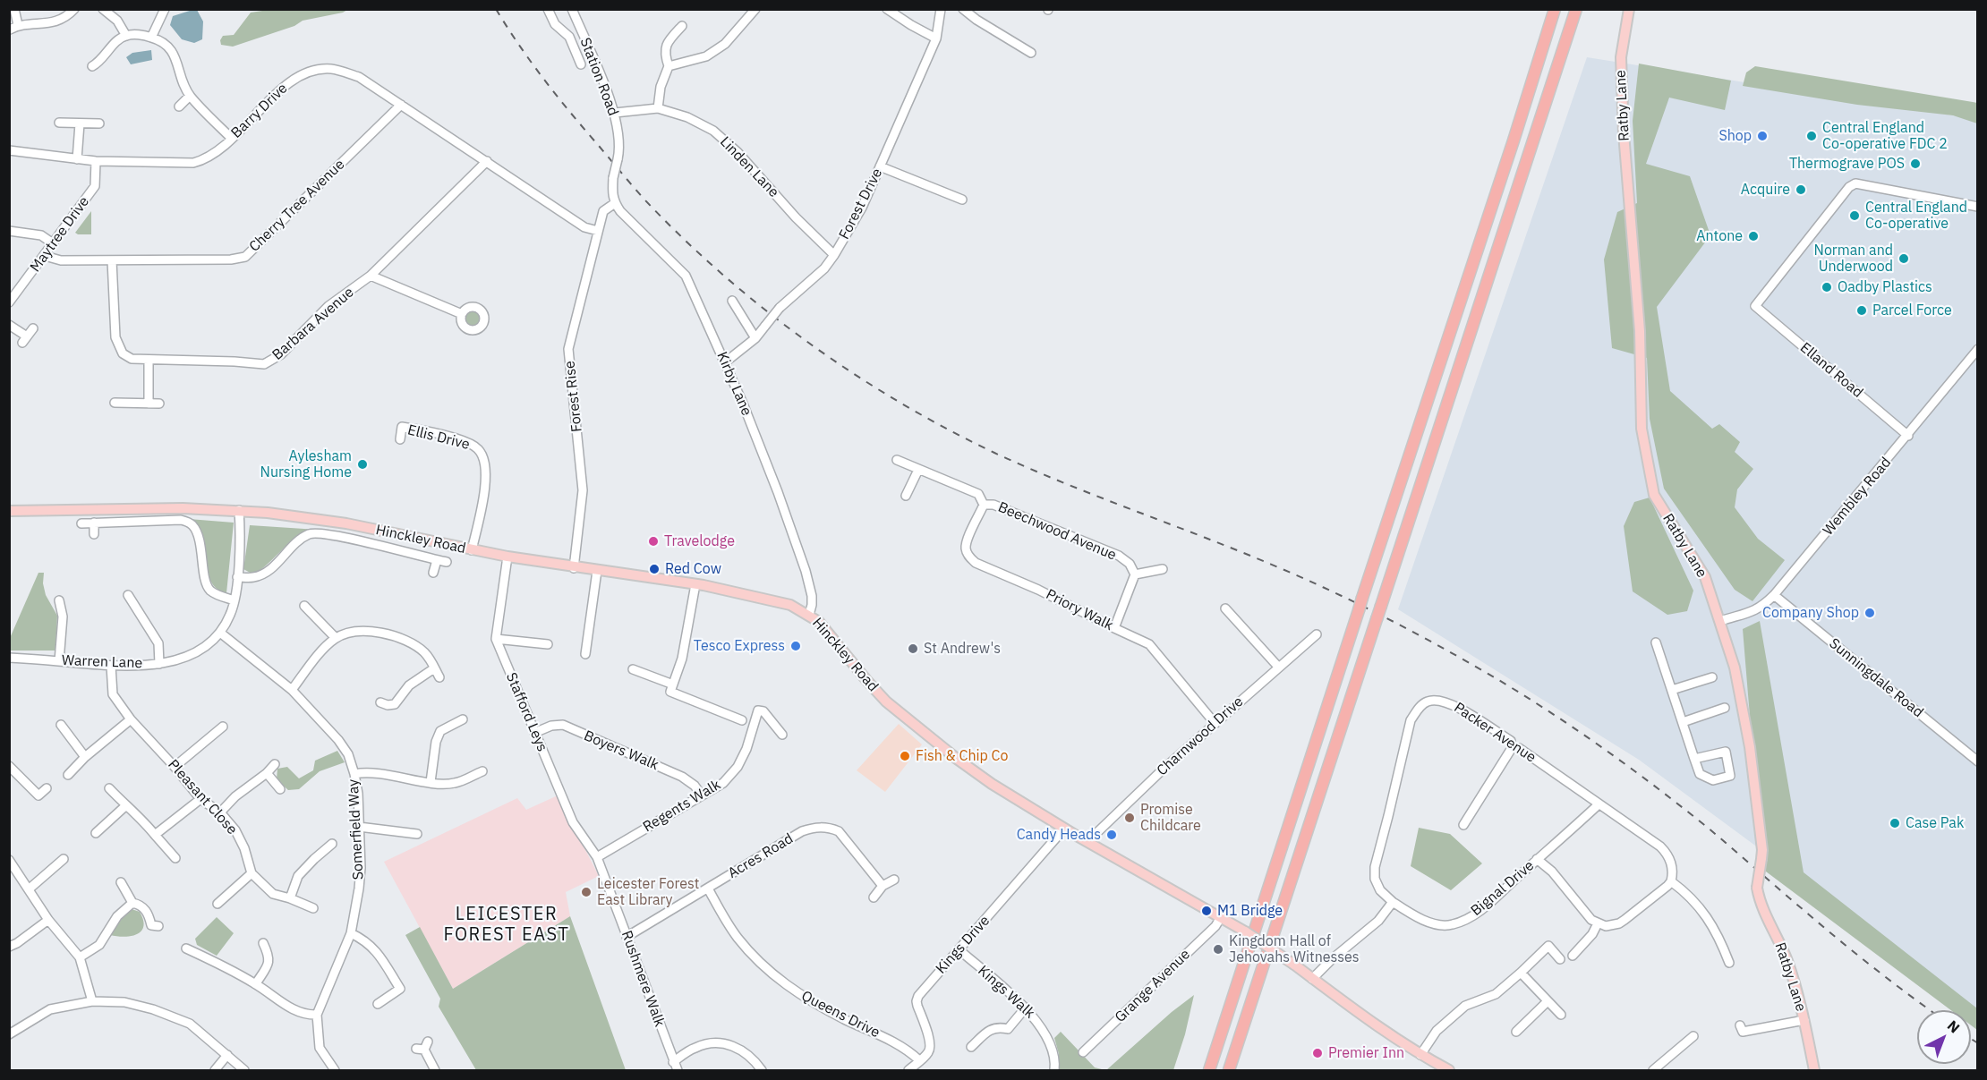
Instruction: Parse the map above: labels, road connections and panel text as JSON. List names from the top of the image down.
{
  "streets": {
    "main road": ["Ratby Lane", "Hinckley Road"],
    "street": [
      "Station Road",
      "Barry Drive",
      "Linden Lane",
      "Forest Drive",
      "Cherry Tree Avenue",
      "Maytree Drive",
      "Barbara Avenue",
      "Elland Road",
      "Kirby Lane",
      "Forest Rise",
      "Ellis Drive",
      "Wembley Road",
      "Beechwood Avenue",
      "Priory Walk",
      "Warren Lane",
      "Sunningdale Road",
      "Stafford Leys",
      "Packer Avenue",
      "Charnwood Drive",
      "Boyers Walk",
      "Pleasant Close",
      "Regents Walk",
      "Somerfield Way",
      "Acres Road",
      "Bignal Drive",
      "Kings Drive",
      "Rushmere Walk",
      "Grange Avenue",
      "Kings Walk",
      "Queens Drive"
    ]
  },
  "crossings": [
    ["Station Road", "Linden Lane"],
    ["Station Road", "Kirby Lane"],
    ["Station Road", "Forest Rise"],
    ["Ratby Lane", "Wembley Road"],
    ["Barry Drive", "Cherry Tree Avenue"],
    ["Barry Drive", "Maytree Drive"],
    ["Barry Drive", "Barbara Avenue"],
    ["Barry Drive", "Forest Rise"],
    ["Linden Lane", "Forest Drive"],
    ["Forest Drive", "Kirby Lane"],
    ["Cherry Tree Avenue", "Maytree Drive"],
    ["Cherry Tree Avenue", "Barbara Avenue"],
    ["Elland Road", "Wembley Road"],
    ["Kirby Lane", "Forest Rise"],
    ["Kirby Lane", "Hinckley Road"],
    ["Forest Rise", "Hinckley Road"],
    ["Ellis Drive", "Hinckley Road"],
    ["Wembley Road", "Sunningdale Road"],
    ["Beechwood Avenue", "Priory Walk"],
    ["Hinckley Road", "Warren Lane"],
    ["Hinckley Road", "Charnwood Drive"],
    ["Hinckley Road", "Kings Drive"],
    ["Hinckley Road", "Grange Avenue"],
    ["Priory Walk", "Charnwood Drive"],
    ["Warren Lane", "Pleasant Close"],
    ["Warren Lane", "Somerfield Way"],
    ["Stafford Leys", "Boyers Walk"],
    ["Stafford Leys", "Regents Walk"],
    ["Stafford Leys", "Rushmere Walk"],
    ["Packer Avenue", "Bignal Drive"],
    ["Boyers Walk", "Regents Walk"],
    ["Regents Walk", "Rushmere Walk"],
    ["Acres Road", "Rushmere Walk"],
    ["Acres Road", "Queens Drive"],
    ["Kings Drive", "Kings Walk"],
    ["Kings Drive", "Queens Drive"]
  ],
  "districts": ["LEICESTER FOREST EAST"],
  "places": [
    "Shop",
    "Central England Co-operative FDC 2",
    "Thermograve POS",
    "Acquire",
    "Central England Co-operative",
    "Antone",
    "Norman and Underwood",
    "Oadby Plastics",
    "Parcel Force",
    "Aylesham Nursing Home",
    "Travelodge",
    "Red Cow",
    "Company Shop",
    "Tesco Express",
    "St Andrew's",
    "Fish & Chip Co",
    "Promise Childcare",
    "Case Pak",
    "Candy Heads",
    "Leicester Forest East Library",
    "M1 Bridge",
    "Kingdom Hall of Jehovahs Witnesses",
    "Premier Inn"
  ],
  "north": "top right"
}
